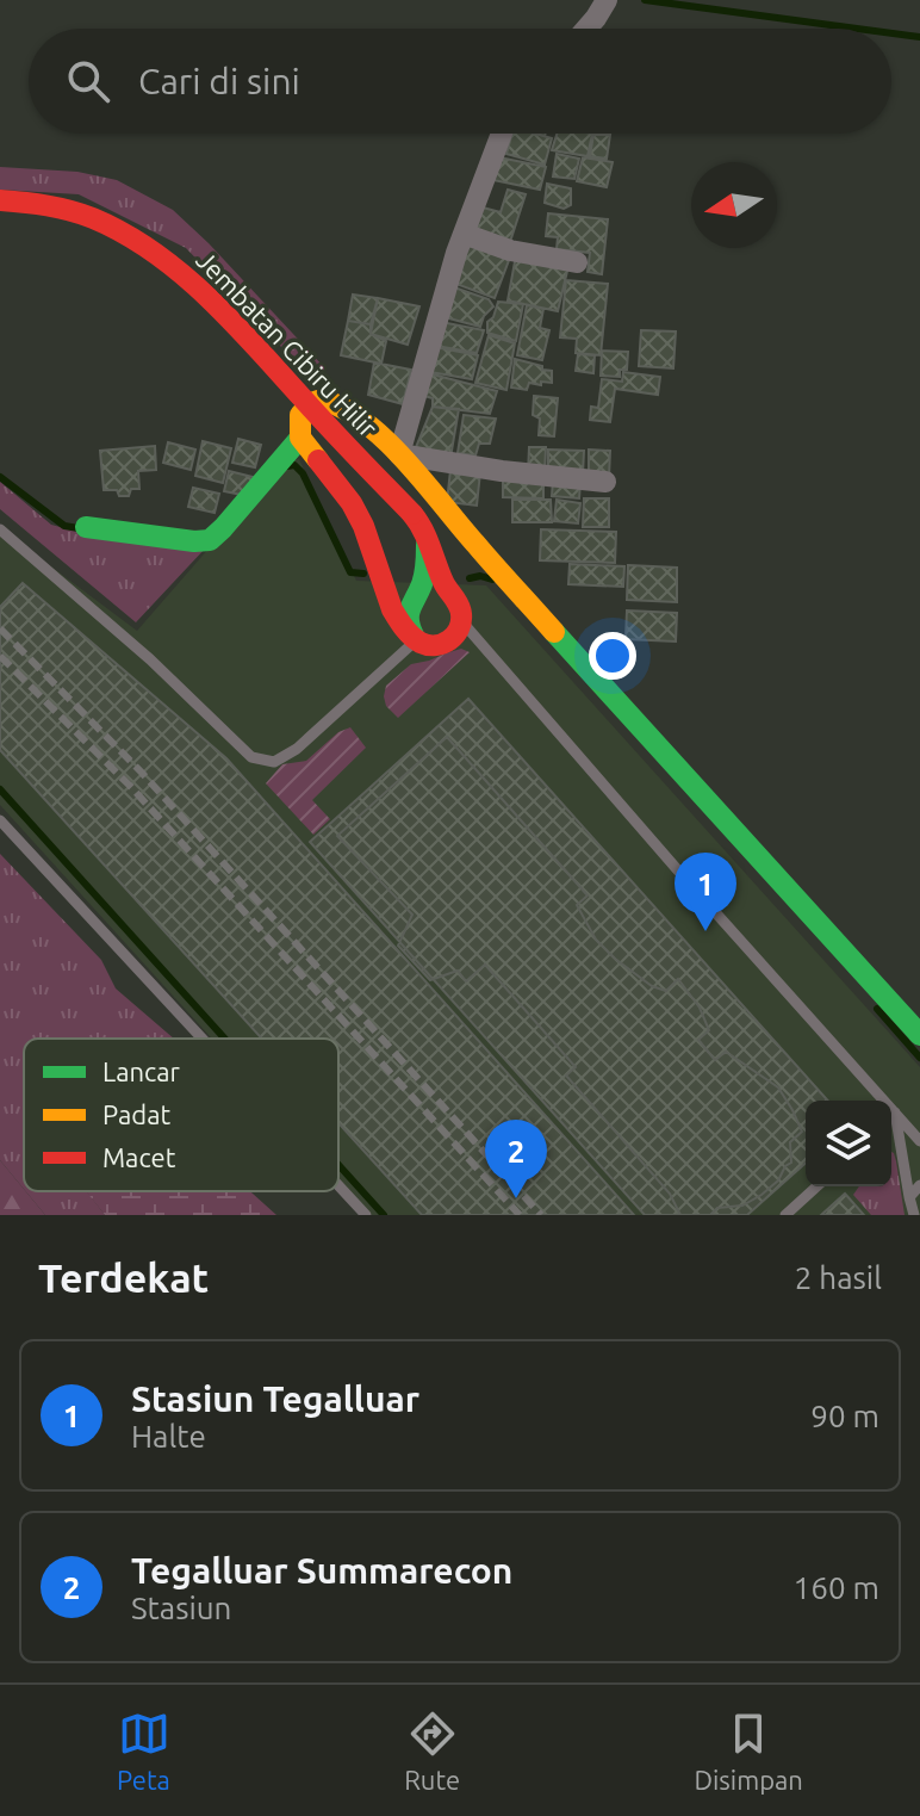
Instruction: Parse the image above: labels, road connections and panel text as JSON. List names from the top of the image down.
{
  "streets": {
    "street": ["Jembatan Cibiru Hilir"]
  },
  "legend": ["Lancar", "Padat", "Macet"],
  "north": "left",
  "page": {
    "search": "Cari di sini",
    "pins": ["1", "2"],
    "heading": ["Terdekat", "2 hasil"],
    "list": [
      {
        "mark": "1",
        "name": "Stasiun Tegalluar",
        "note": "Halte",
        "value": "90 m"
      },
      {
        "mark": "2",
        "name": "Tegalluar Summarecon",
        "note": "Stasiun",
        "value": "160 m"
      }
    ],
    "nav": ["Peta", "Rute", "Disimpan"]
  }
}
